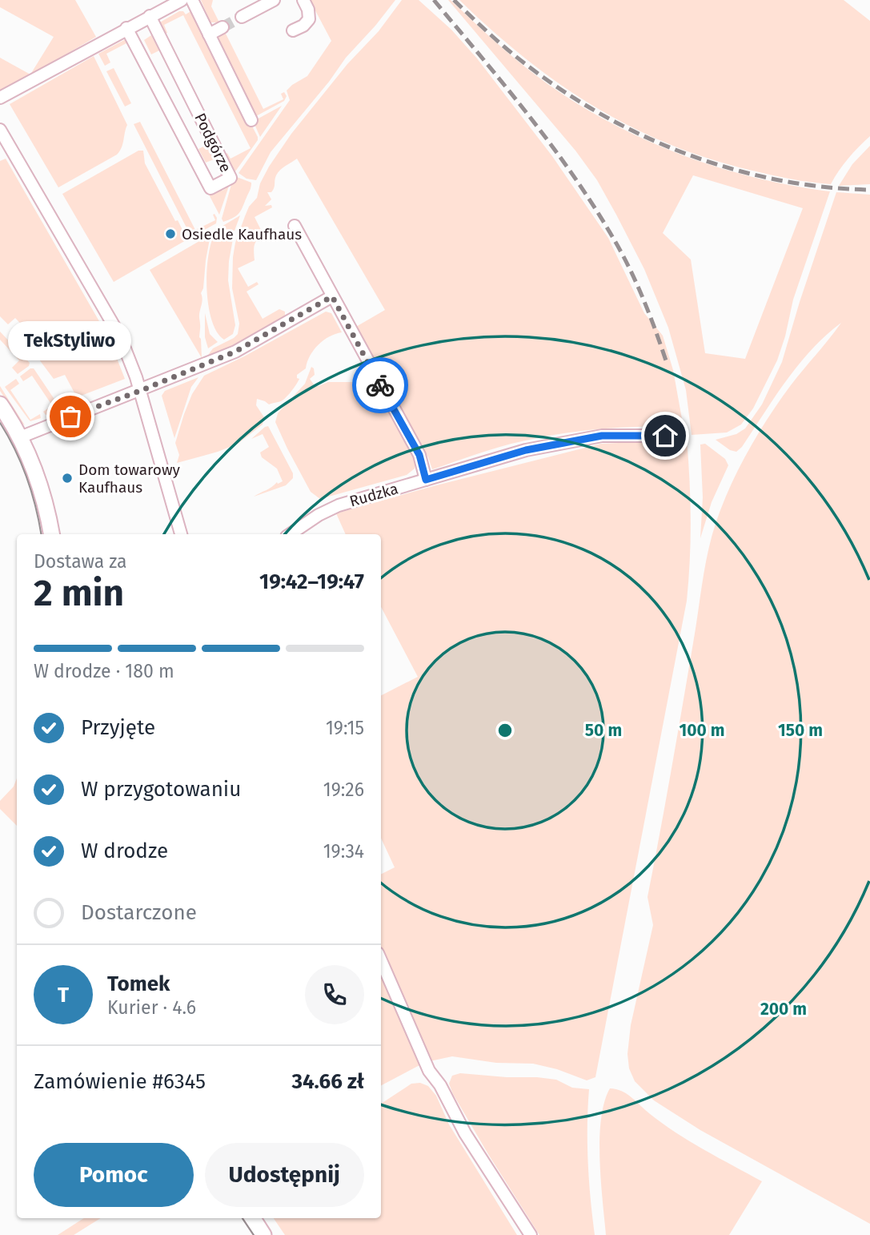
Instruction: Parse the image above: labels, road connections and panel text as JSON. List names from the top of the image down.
{
  "streets": {
    "street": ["Podgórze", "Rudzka"]
  },
  "places": ["Osiedle Kaufhaus", "TekStyliwo", "Dom towarowy Kaufhaus"],
  "page": {
    "bubble": "TekStyliwo",
    "heading": ["2 min", "Dostawa za", "19:42–19:47"],
    "panel": [
      "Tomek",
      "Kurier · 4.6",
      "Zamówienie #6345",
      "34.66 zł"
    ],
    "bar": "W drodze · 180 m",
    "list": [
      ["Przyjęte", "19:15"],
      ["W przygotowaniu", "19:26"],
      ["W drodze", "19:34"],
      "Dostarczone"
    ],
    "round": "T",
    "buttons": ["Pomoc", "Udostępnij"]
  },
  "rings": [
    "50 m",
    "100 m",
    "150 m",
    "200 m"
  ]
}
